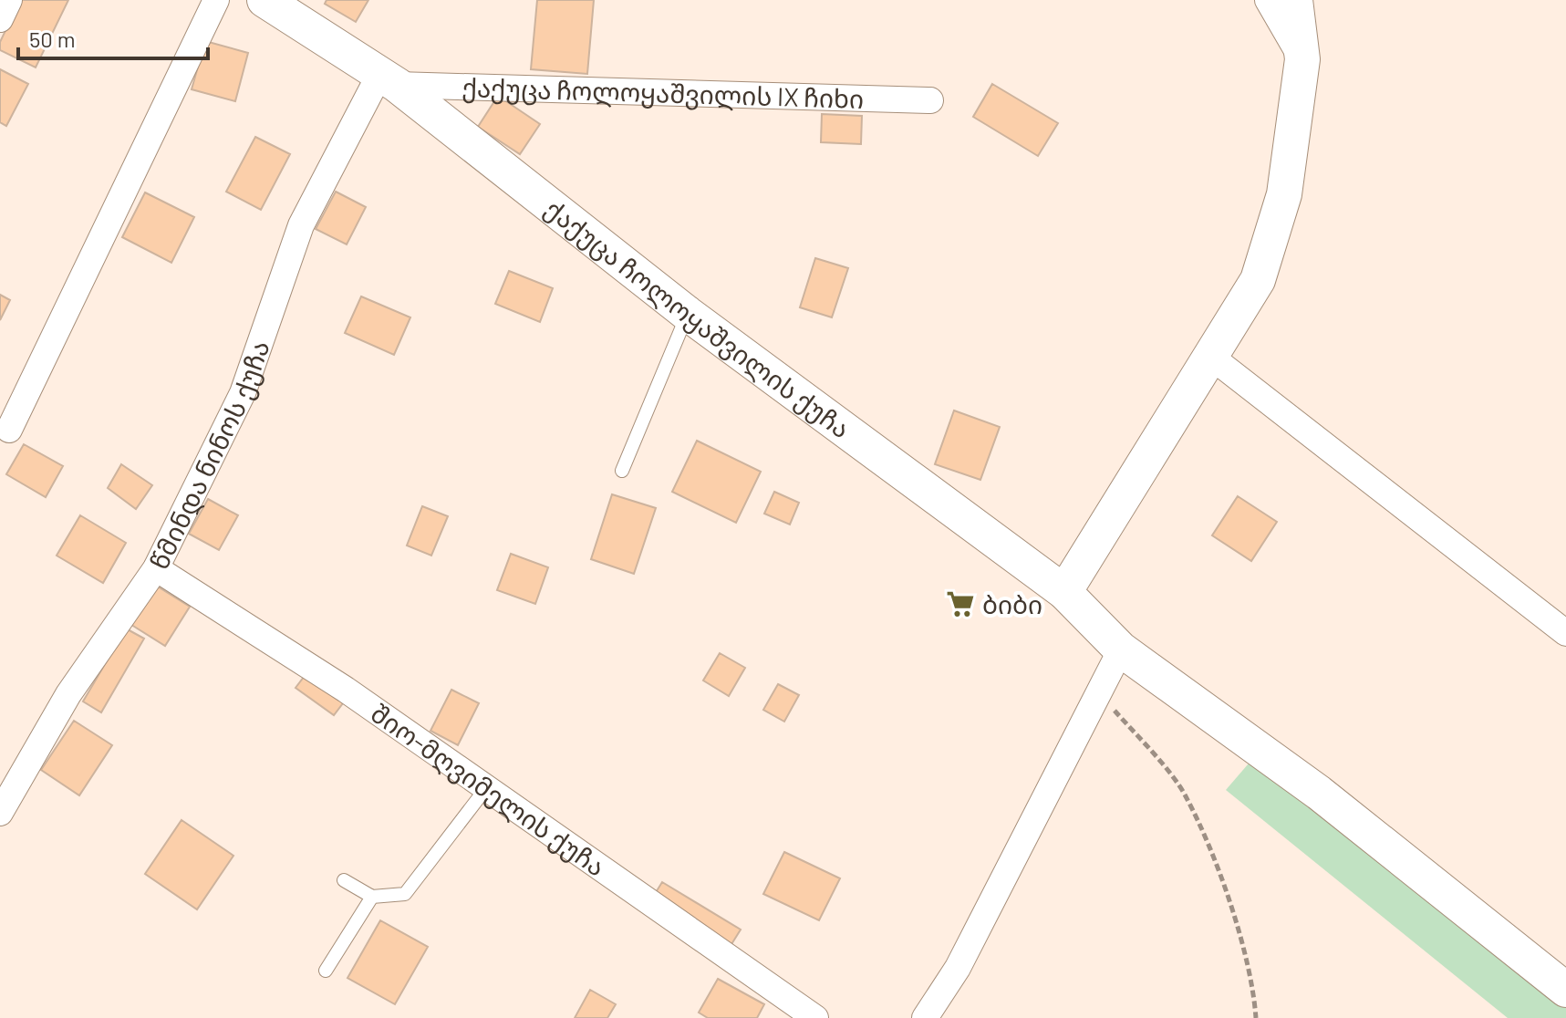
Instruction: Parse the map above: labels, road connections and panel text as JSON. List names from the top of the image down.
{
  "streets": {
    "main road": ["ქაქუცა ჩოლოყაშვილის ქუჩა"],
    "street": ["ქაქუცა ჩოლოყაშვილის IX ჩიხი", "წმინდა ნინოს ქუჩა", "შიო-მღვიმელის ქუჩა"]
  },
  "crossings": [
    ["ქაქუცა ჩოლოყაშვილის IX ჩიხი", "ქაქუცა ჩოლოყაშვილის ქუჩა"],
    ["ქაქუცა ჩოლოყაშვილის IX ჩიხი", "წმინდა ნინოს ქუჩა"],
    ["ქაქუცა ჩოლოყაშვილის ქუჩა", "წმინდა ნინოს ქუჩა"],
    ["წმინდა ნინოს ქუჩა", "შიო-მღვიმელის ქუჩა"]
  ],
  "places": {
    "supermarket": ["ბიბი"]
  },
  "scale_bar": "50 m"
}
